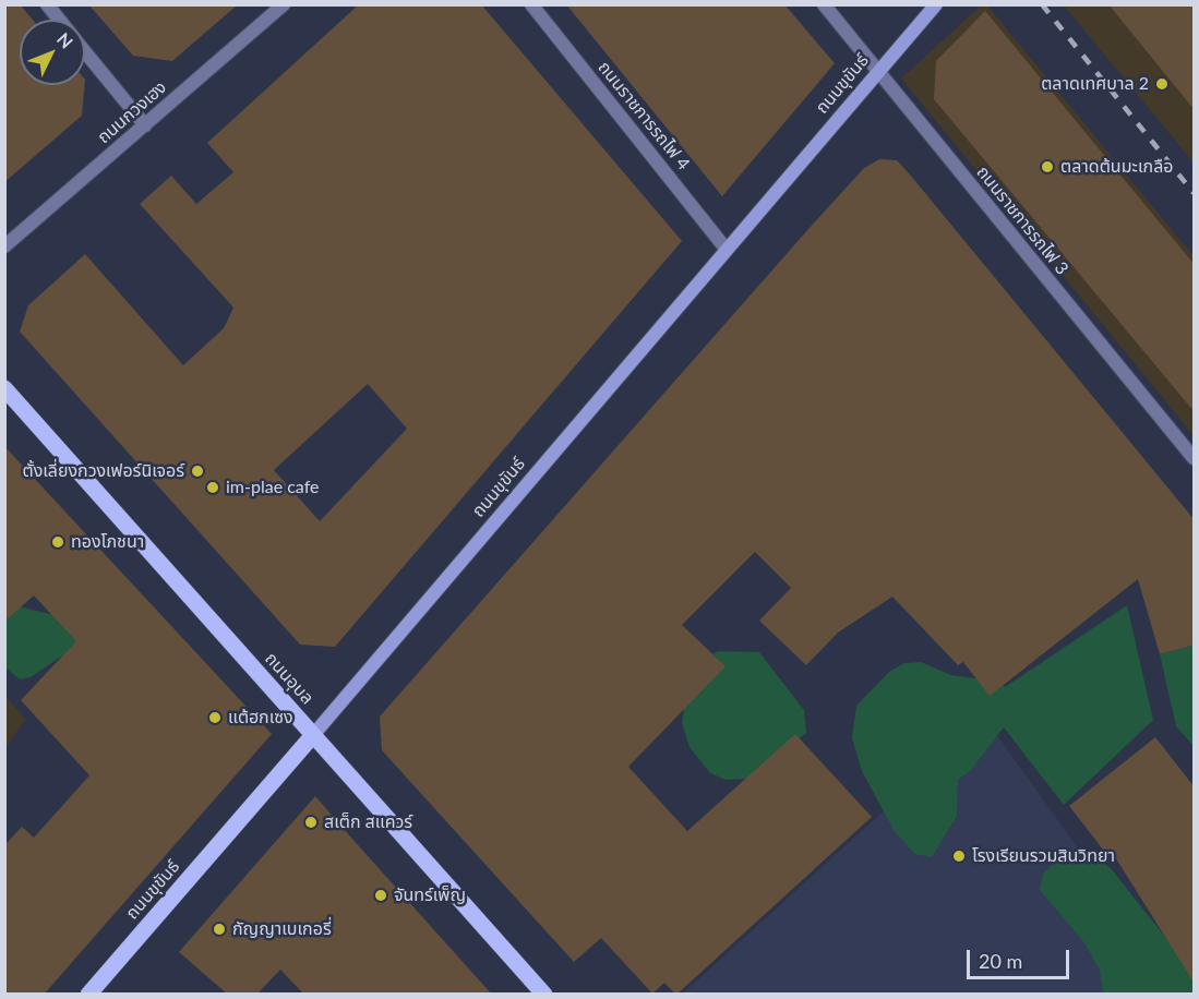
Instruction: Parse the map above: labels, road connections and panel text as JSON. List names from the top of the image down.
{
  "streets": {
    "main road": ["ถนนขุขันธ์", "ถนนอุบล"],
    "street": ["ถนนกวงเฮง", "ถนนราชการรถไฟ 4", "ถนนราชการรถไฟ 3"]
  },
  "crossings": [
    ["ถนนขุขันธ์", "ถนนราชการรถไฟ 4"],
    ["ถนนขุขันธ์", "ถนนราชการรถไฟ 3"],
    ["ถนนขุขันธ์", "ถนนอุบล"]
  ],
  "places": [
    "ตลาดเทศบาล 2",
    "ตลาดต้นมะเกลือ",
    "ตั้งเลี่ยงกวงเฟอร์นิเจอร์",
    "im-plae cafe",
    "ทองโภชนา",
    "แต้ฮกเซง",
    "สเต็ก สแควร์",
    "โรงเรียนรวมสินวิทยา",
    "จันทร์เพ็ญ",
    "กัญญาเบเกอรี่"
  ],
  "scale_bar": "20 m",
  "north": "top right"
}
